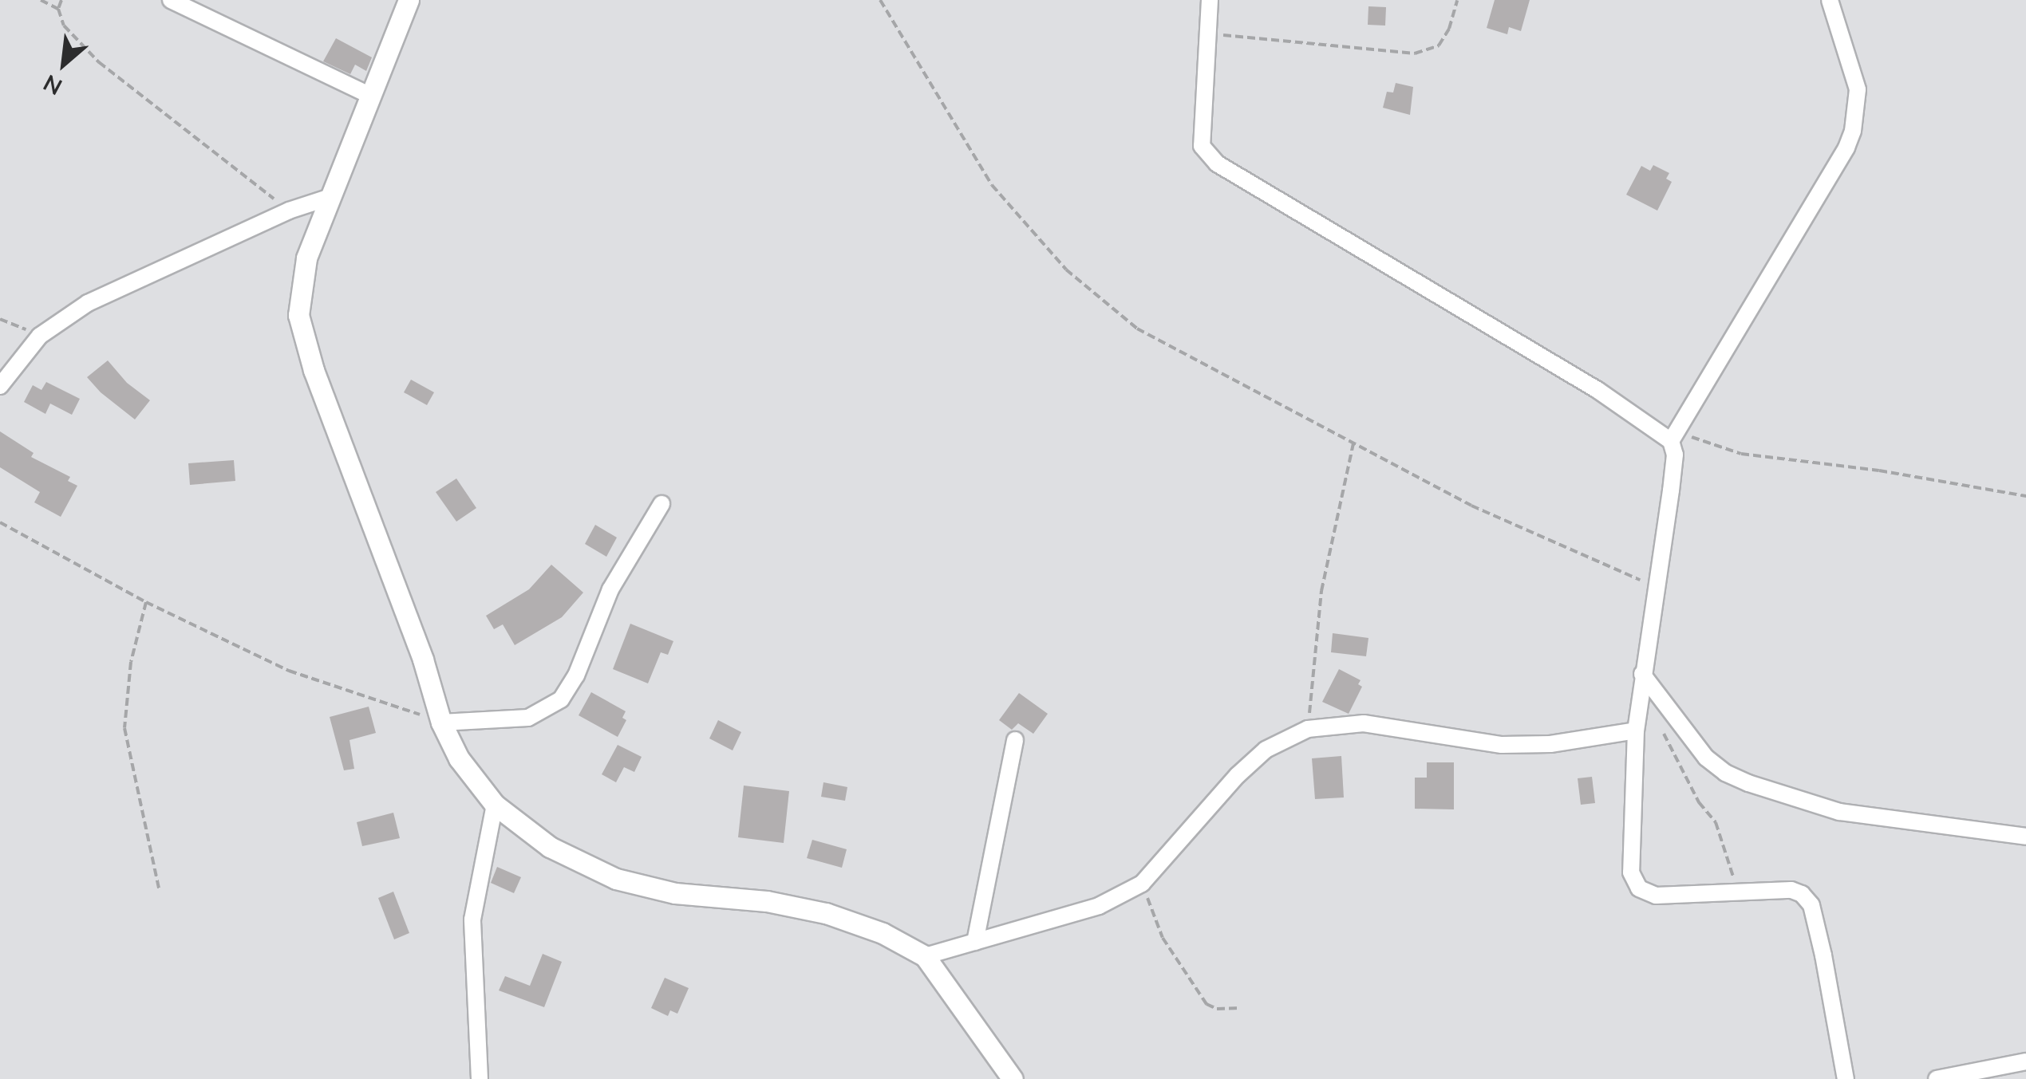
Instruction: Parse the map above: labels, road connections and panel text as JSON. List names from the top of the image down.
{
  "north": "bottom left"
}
